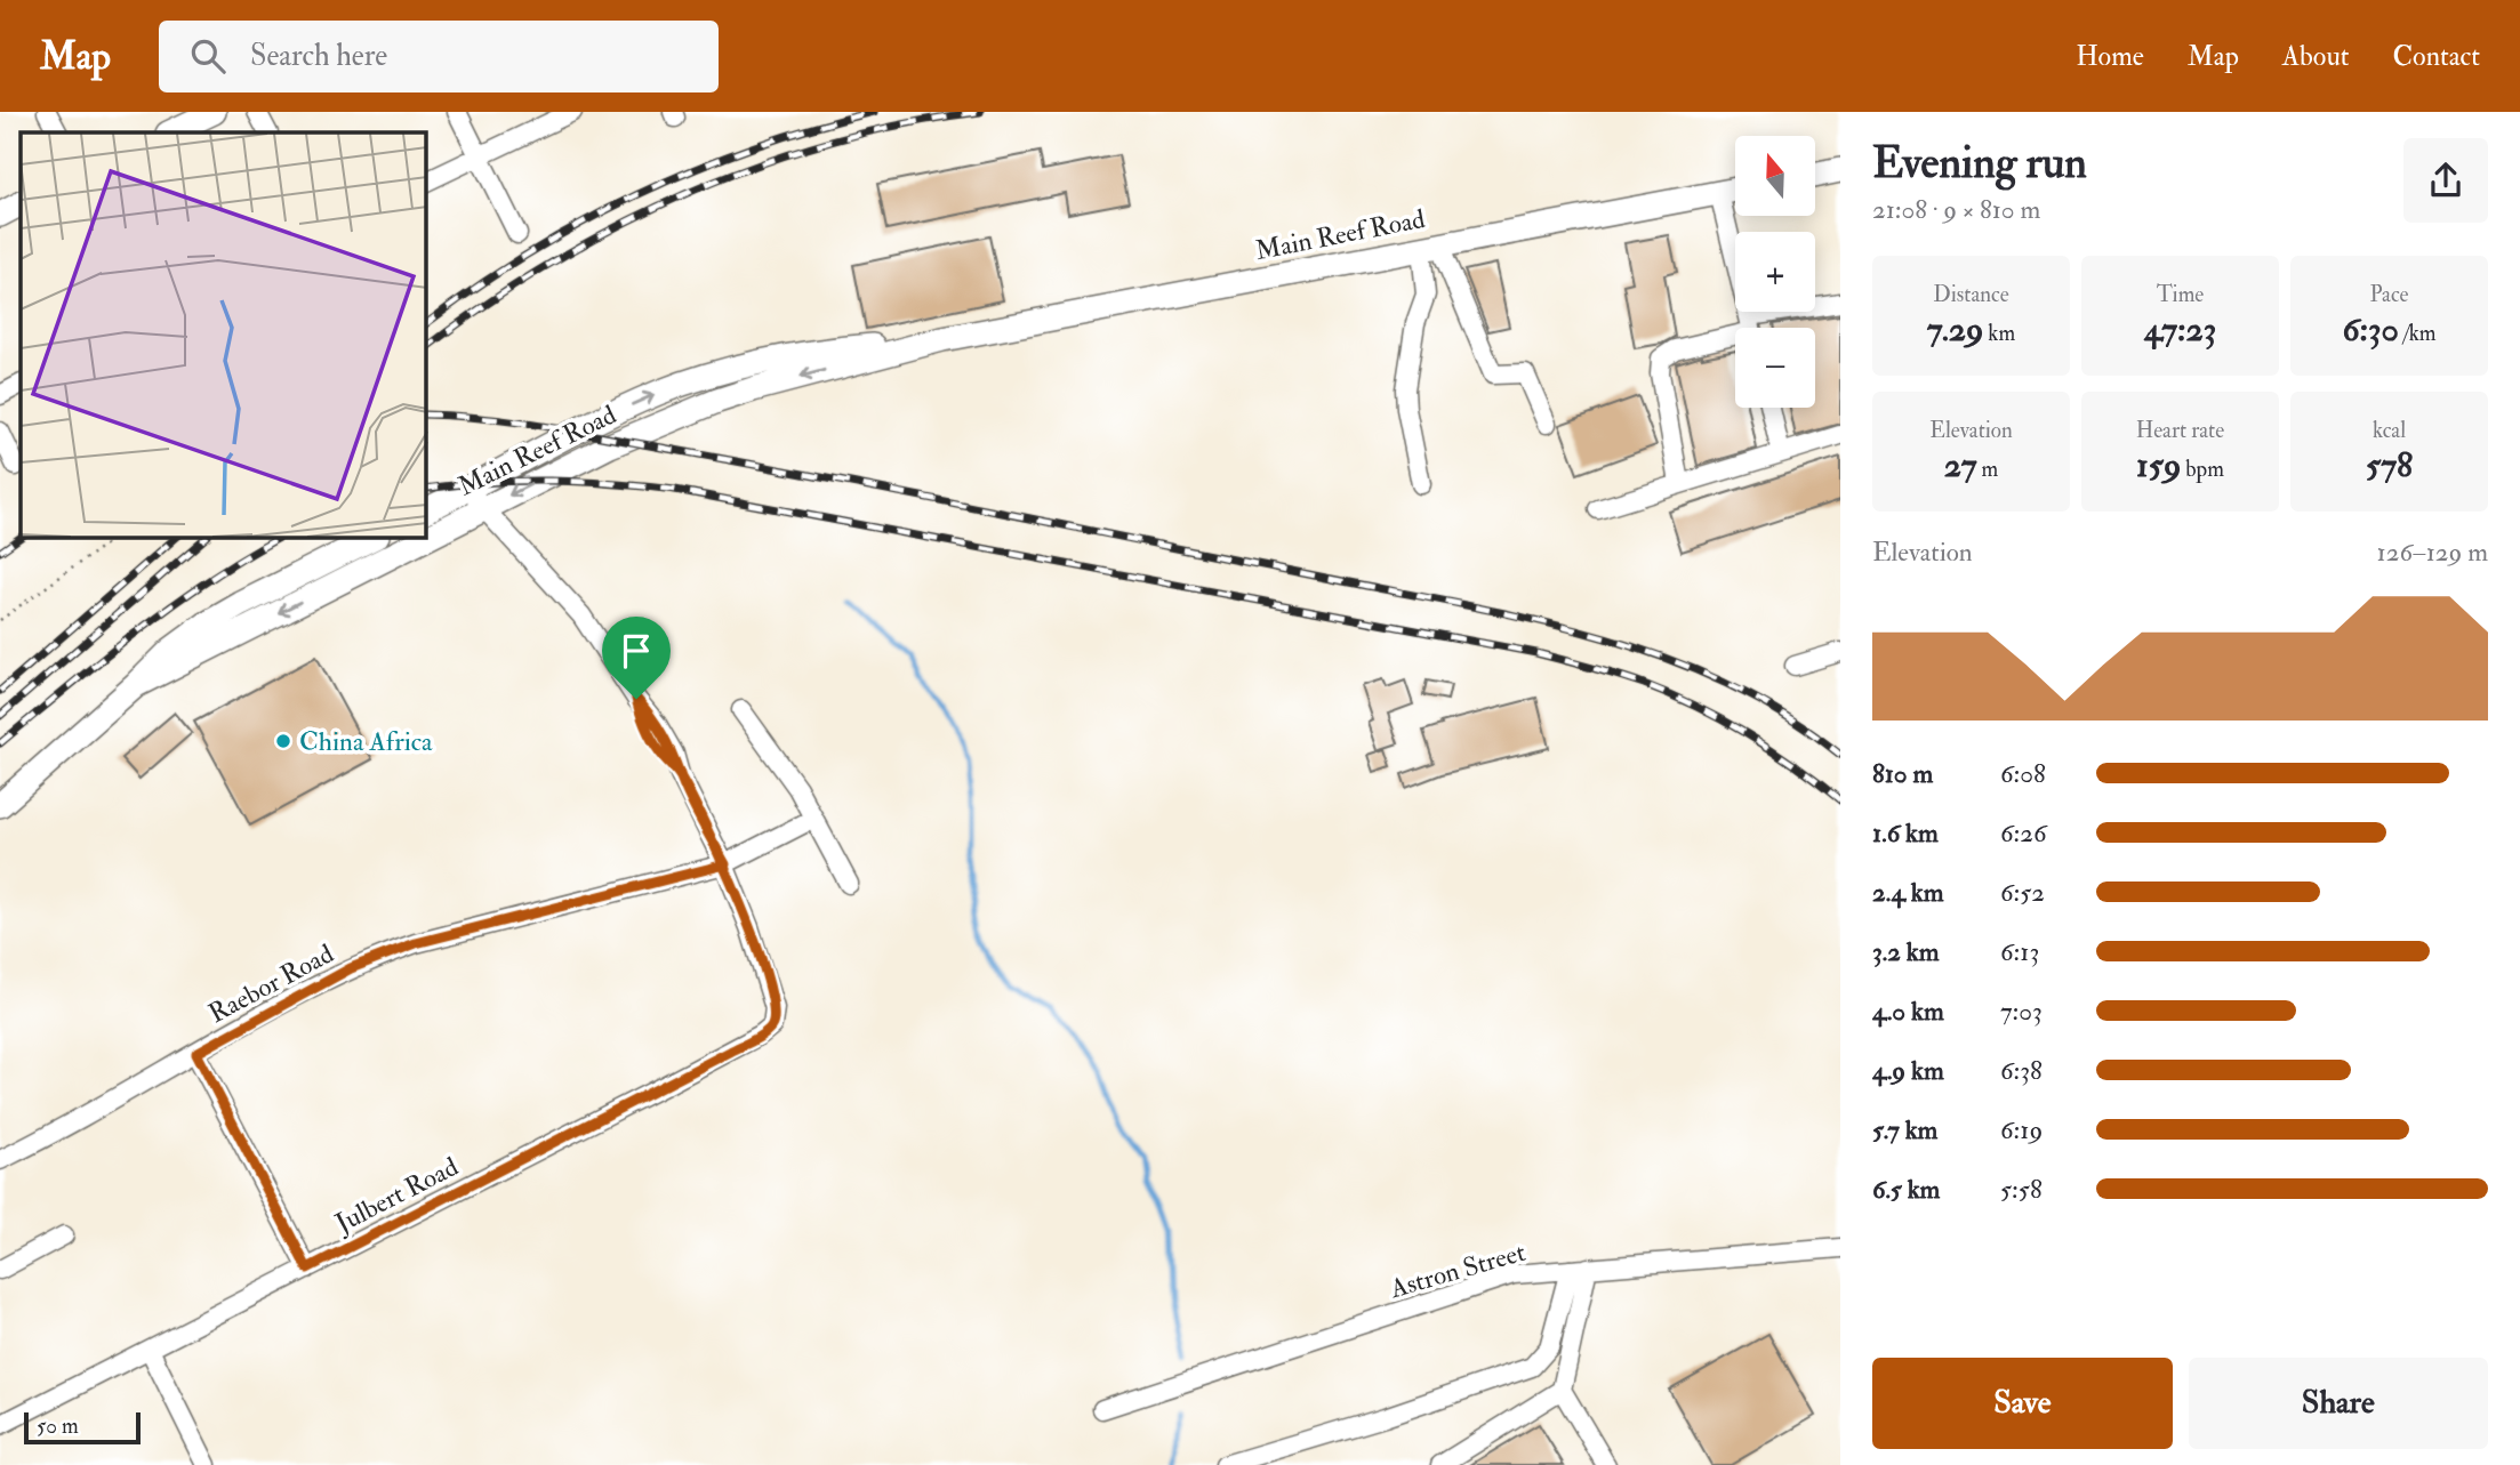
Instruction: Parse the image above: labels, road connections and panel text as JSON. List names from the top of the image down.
{
  "streets": {
    "main road": ["Main Reef Road"],
    "street": ["Raebor Road", "Julbert Road", "Astron Street"]
  },
  "crossings": [
    ["Raebor Road", "Julbert Road"]
  ],
  "places": ["China Africa"],
  "scale_bar": "50 m",
  "north": "top",
  "page": {
    "header": "Map",
    "search": "Search here",
    "nav": [
      "Home",
      "Map",
      "About",
      "Contact"
    ],
    "heading": ["Evening run", "21:08 · 9 × 810 m"],
    "map_buttons": ["+", "−"],
    "stats": [
      ["Distance", "7.29 km"],
      ["Time", "47:23"],
      ["Pace", "6:30 /km"],
      ["Elevation", "27 m"],
      ["Heart rate", "159 bpm"],
      ["kcal", "578"]
    ],
    "chart": ["Elevation", "126–129 m"],
    "list": [
      {
        "name": "810 m",
        "note": "6:08"
      },
      {
        "name": "1.6 km",
        "note": "6:26"
      },
      {
        "name": "2.4 km",
        "note": "6:52"
      },
      {
        "name": "3.2 km",
        "note": "6:13"
      },
      {
        "name": "4.0 km",
        "note": "7:03"
      },
      {
        "name": "4.9 km",
        "note": "6:38"
      },
      {
        "name": "5.7 km",
        "note": "6:19"
      },
      {
        "name": "6.5 km",
        "note": "5:58"
      }
    ],
    "buttons": ["Save", "Share"],
    "scale": "50 m"
  }
}
